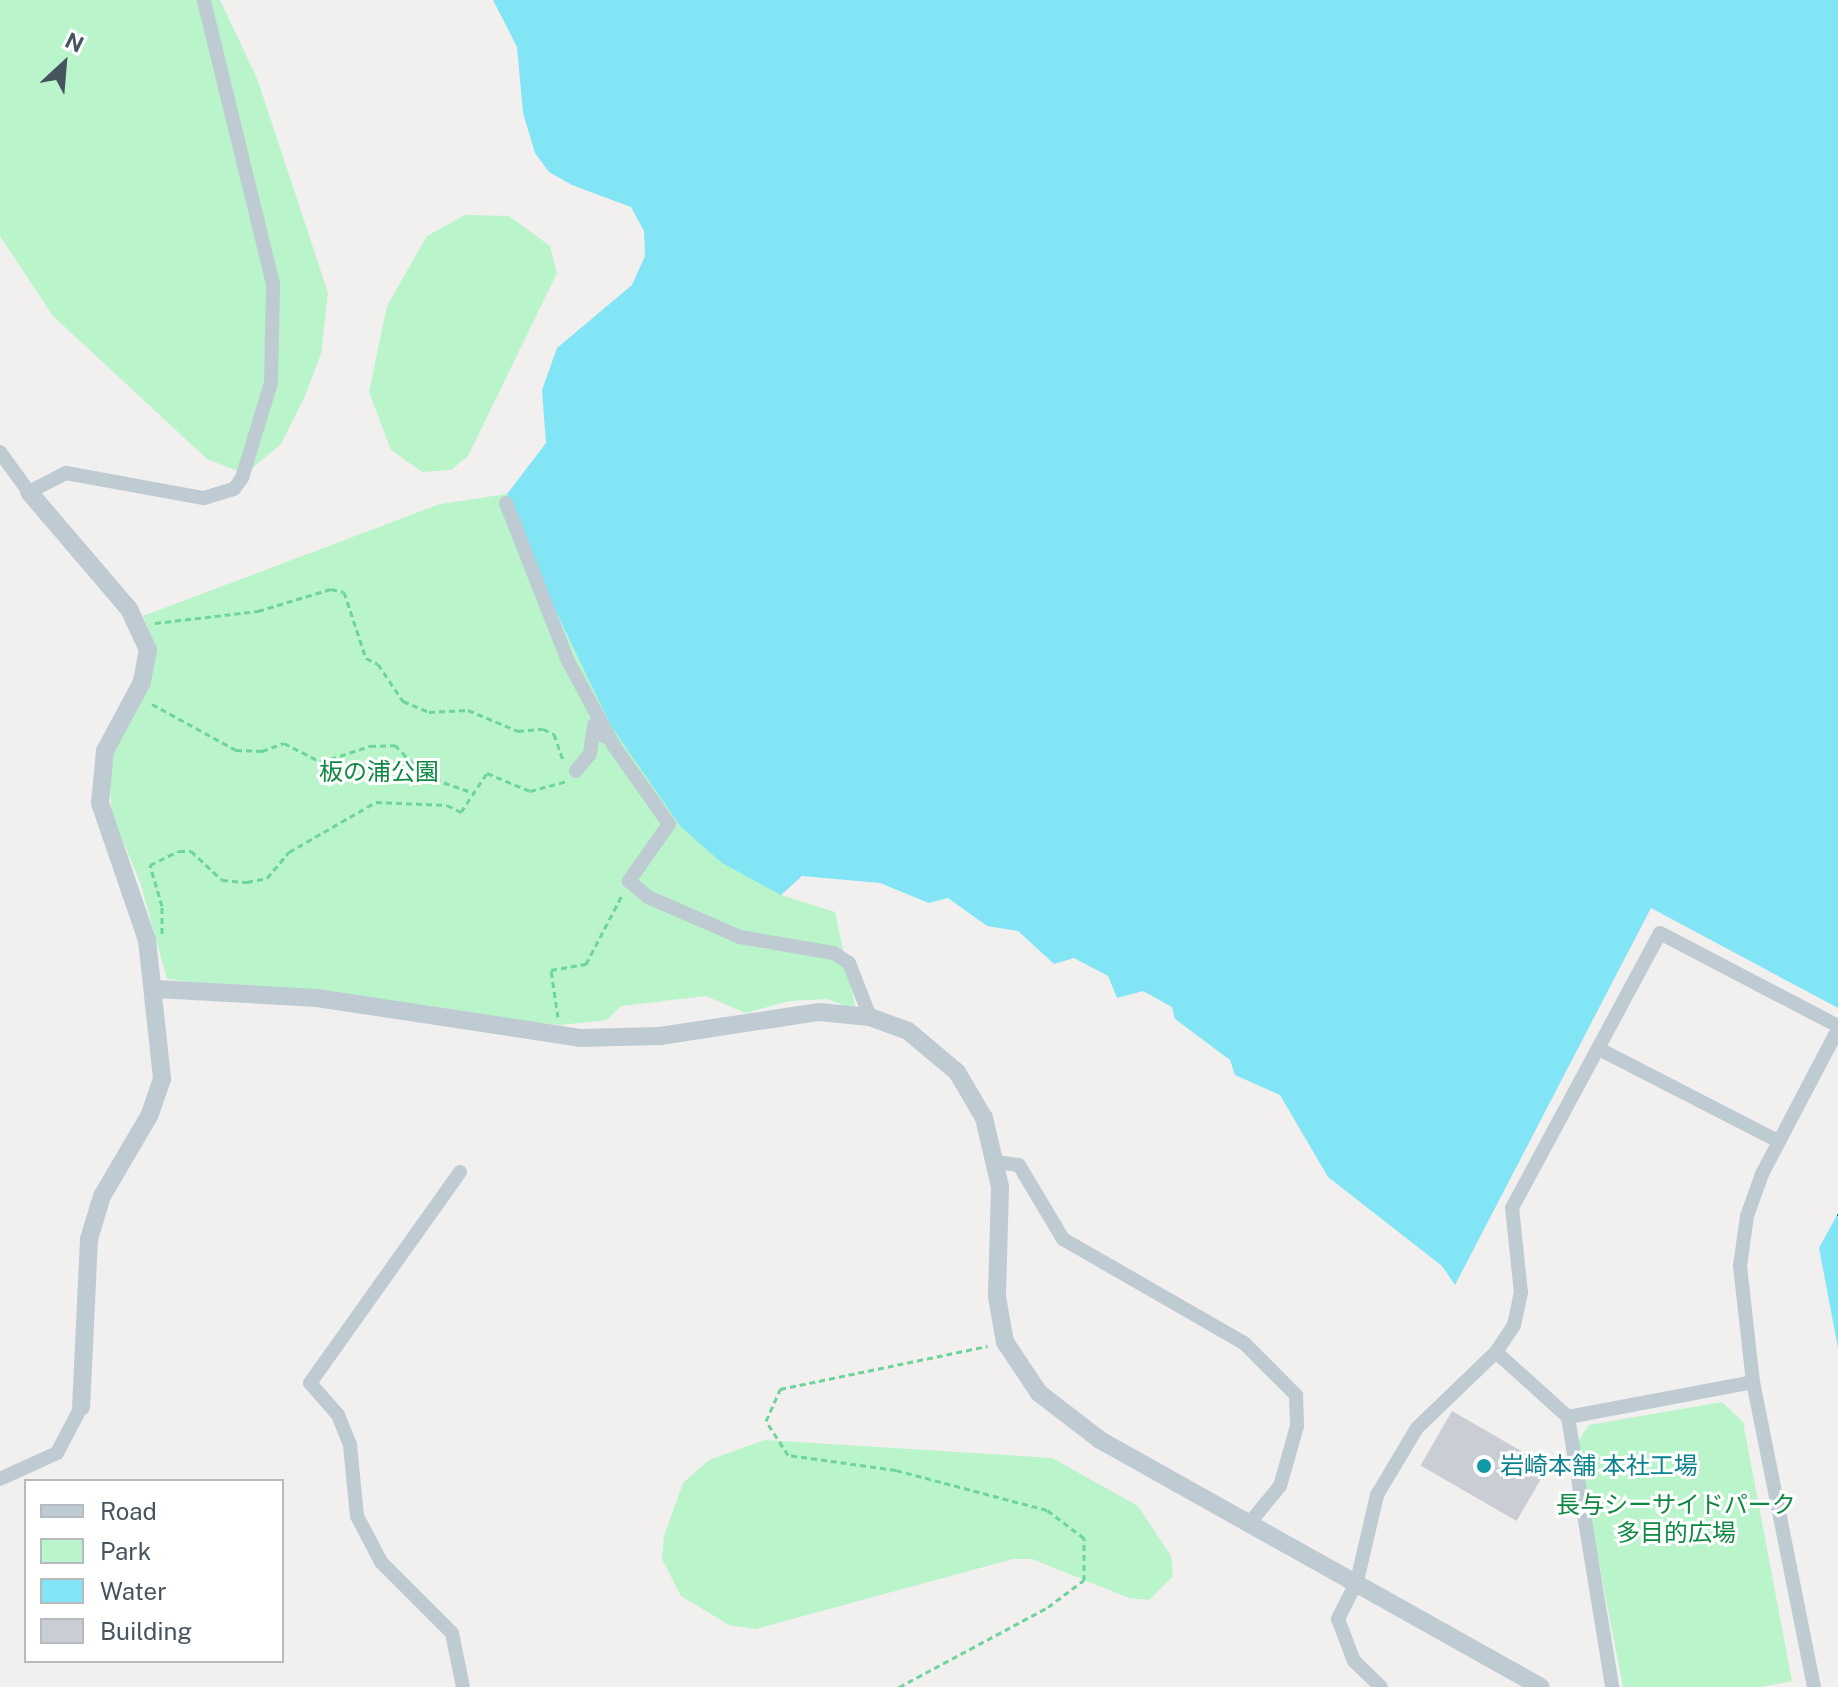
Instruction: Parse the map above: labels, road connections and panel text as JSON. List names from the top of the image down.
{
  "parks": ["板の浦公園", "長与シーサイドパーク 多目的広場"],
  "places": ["岩崎本舗 本社工場"],
  "legend": [
    "Road",
    "Park",
    "Water",
    "Building"
  ],
  "north": "top right"
}
